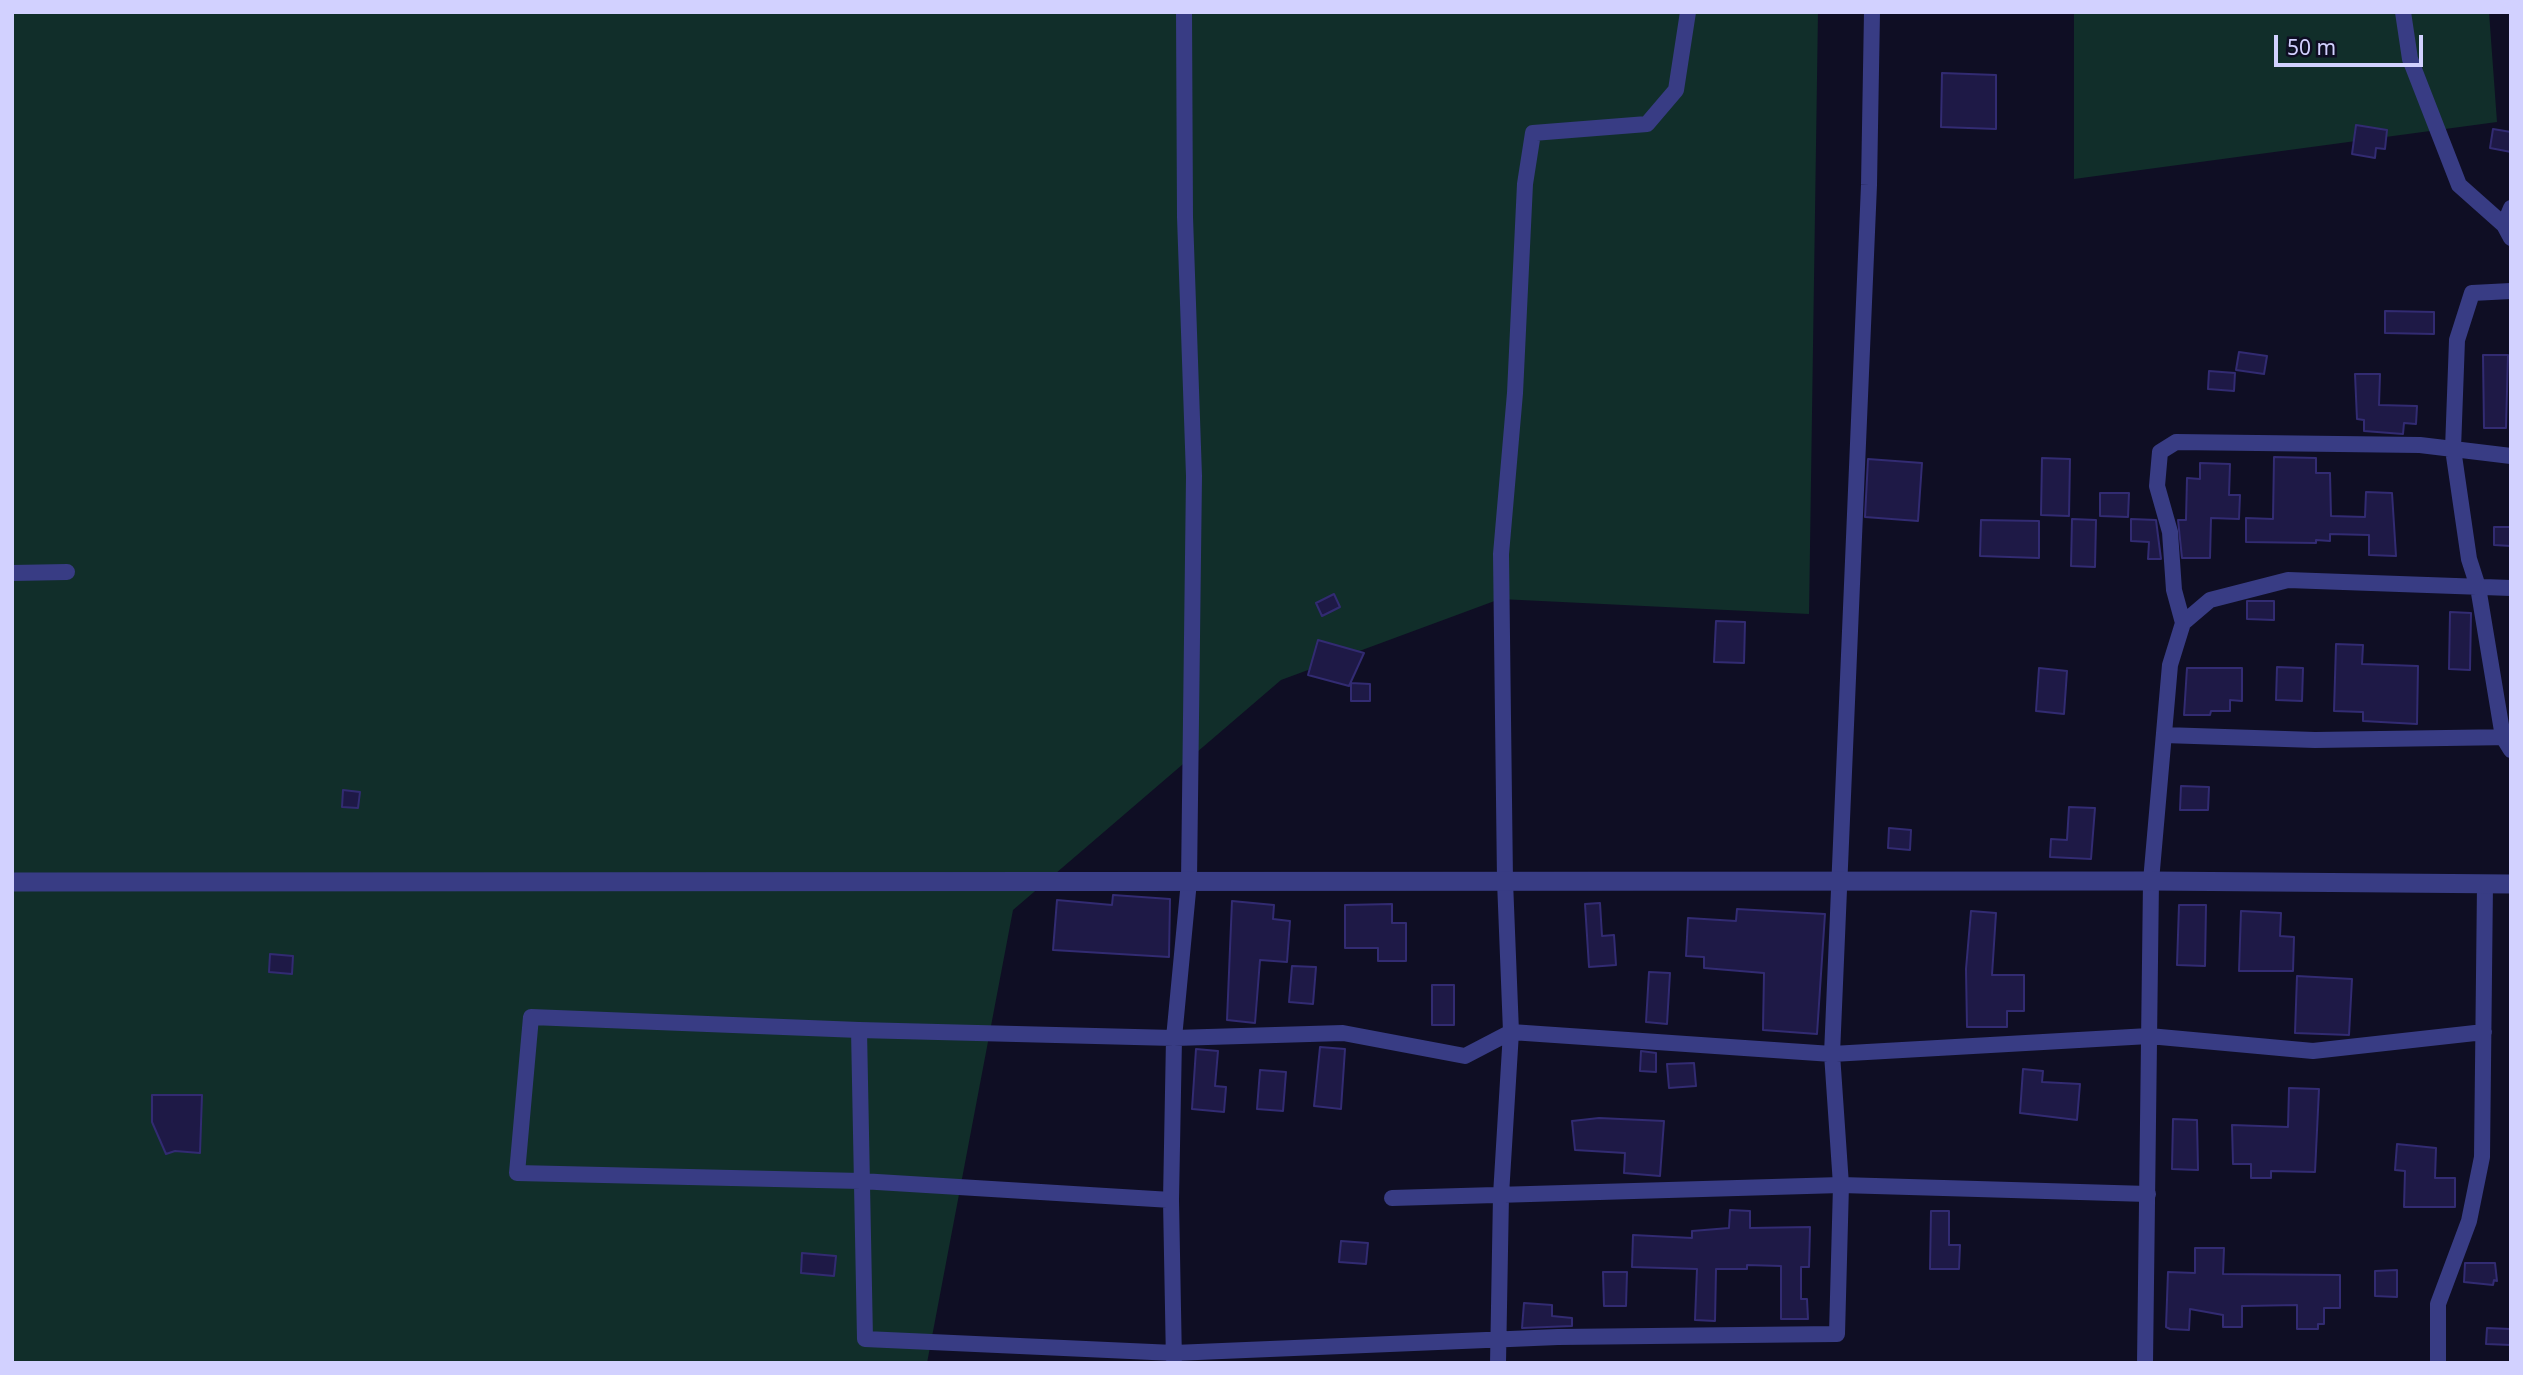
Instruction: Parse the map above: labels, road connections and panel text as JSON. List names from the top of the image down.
{
  "scale_bar": "50 m"
}
